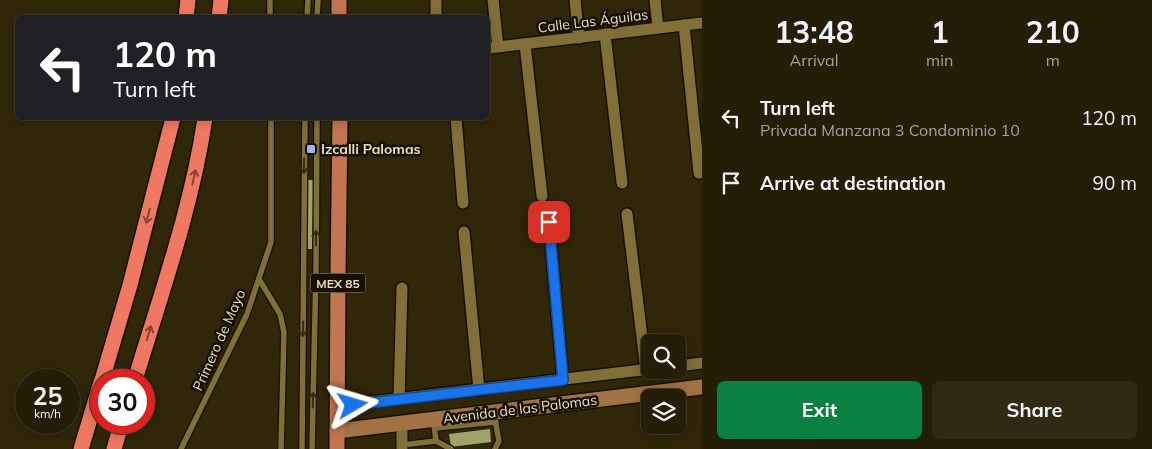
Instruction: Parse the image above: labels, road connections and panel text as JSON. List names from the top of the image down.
{
  "streets": {
    "main road": ["MEX 85", "Avenida de las Palomas"],
    "street": ["Calle Las Águilas"],
    "lane": ["Primero de Mayo"]
  },
  "crossings": [
    ["MEX 85", "Avenida de las Palomas"]
  ],
  "places": {
    "transit": ["Izcalli Palomas"]
  },
  "page": {
    "eta": [
      "13:48",
      "Arrival",
      "1",
      "min",
      "210",
      "m"
    ],
    "turn": ["120 m", "Turn left"],
    "list": [
      {
        "name": "Turn left",
        "note": "Privada Manzana 3 Condominio 10",
        "value": "120 m"
      },
      {
        "name": "Arrive at destination",
        "value": "90 m"
      }
    ],
    "speed": "25 km/h",
    "limit": "30",
    "buttons": ["Exit", "Share"]
  }
}
